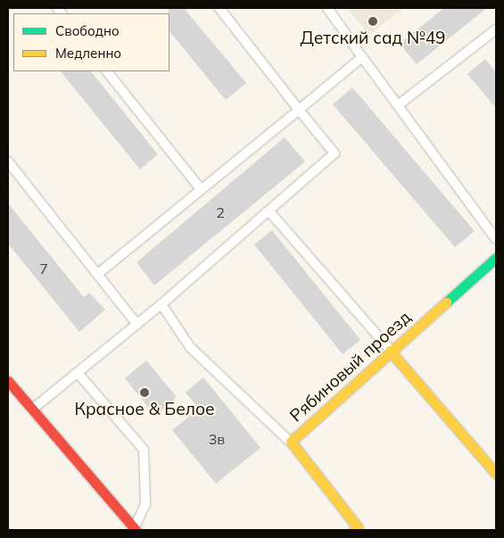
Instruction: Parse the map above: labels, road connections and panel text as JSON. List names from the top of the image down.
{
  "streets": {
    "street": ["Рябиновый проезд"]
  },
  "places": ["Детский сад №49", "Красное & Белое"],
  "house_numbers": ["2", "7", "3в"],
  "legend": ["Свободно", "Медленно"]
}
